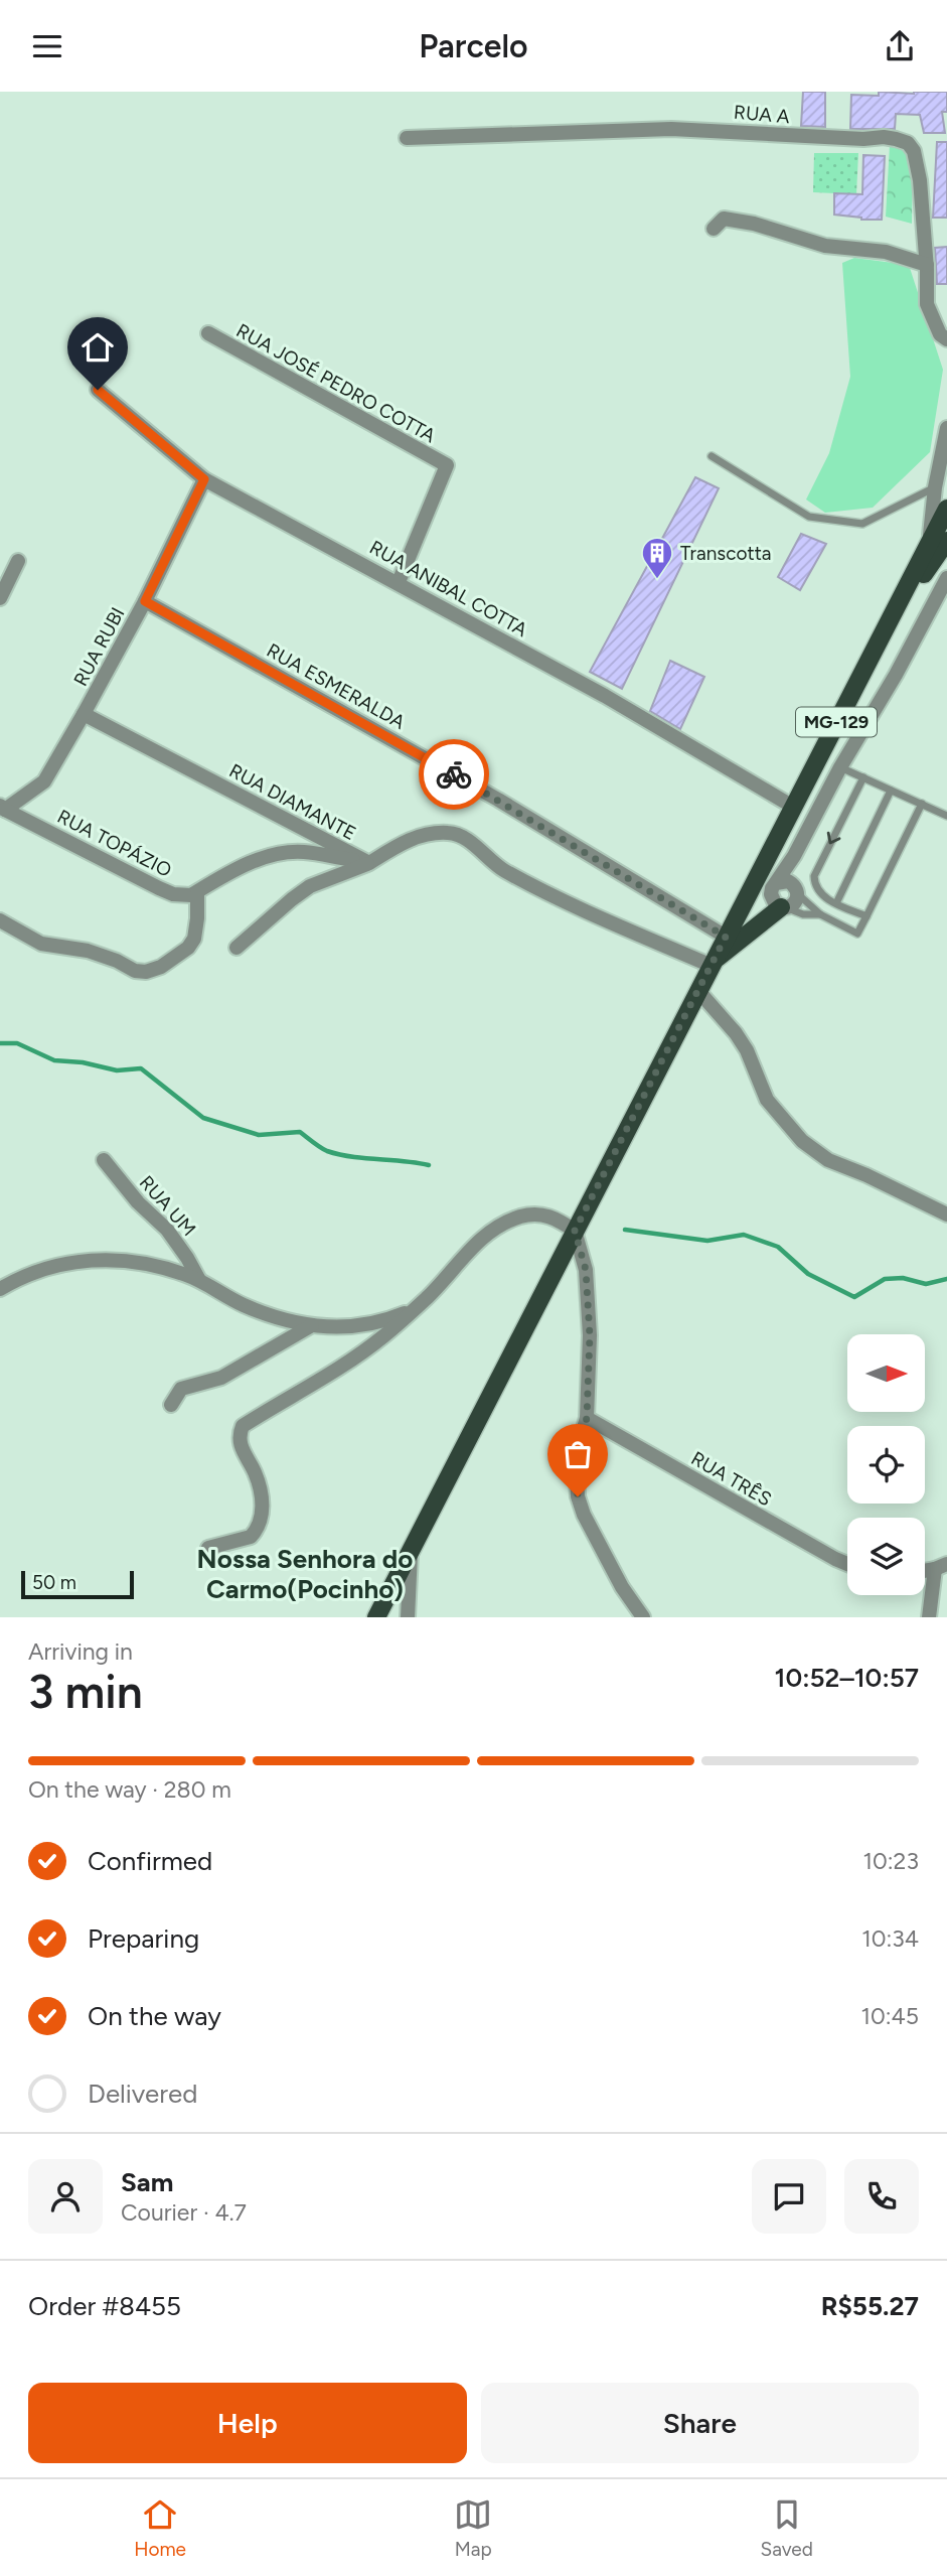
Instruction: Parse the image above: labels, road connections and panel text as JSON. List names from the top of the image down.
{
  "streets": {
    "main road": ["MG-129"],
    "street": [
      "RUA A",
      "RUA JOSÉ PEDRO COTTA",
      "RUA ANIBAL COTTA",
      "RUA RUBI",
      "RUA ESMERALDA",
      "RUA DIAMANTE",
      "RUA TOPÁZIO",
      "RUA UM",
      "RUA TRÊS"
    ]
  },
  "crossings": [
    ["RUA JOSÉ PEDRO COTTA", "RUA ANIBAL COTTA"],
    ["RUA ANIBAL COTTA", "RUA RUBI"],
    ["RUA ANIBAL COTTA", "MG-129"],
    ["RUA RUBI", "RUA ESMERALDA"],
    ["RUA RUBI", "RUA DIAMANTE"],
    ["RUA RUBI", "RUA TOPÁZIO"],
    ["RUA ESMERALDA", "MG-129"],
    ["MG-129", "RUA DIAMANTE"]
  ],
  "districts": ["Nossa Senhora do Carmo(Pocinho)"],
  "places": {
    "building": ["Transcotta"]
  },
  "scale_bar": "50 m",
  "north": "right",
  "page": {
    "header": "Parcelo",
    "scale": "50 m",
    "heading": ["3 min", "Arriving in", "10:52–10:57"],
    "panel": [
      "Sam",
      "Courier · 4.7",
      "Order #8455",
      "R$55.27"
    ],
    "bar": "On the way · 280 m",
    "list": [
      ["Confirmed", "10:23"],
      ["Preparing", "10:34"],
      ["On the way", "10:45"],
      "Delivered"
    ],
    "buttons": ["Help", "Share"],
    "tabs": ["Home", "Map", "Saved"]
  }
}
